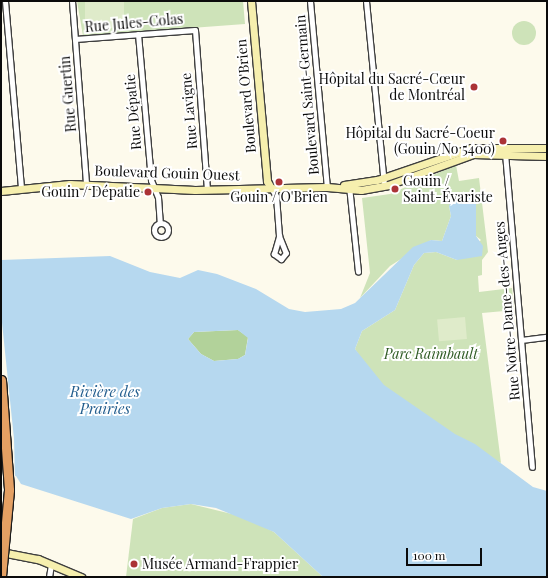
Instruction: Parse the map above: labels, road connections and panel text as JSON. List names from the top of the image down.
{
  "streets": {
    "street": [
      "Rue Jules-Colas",
      "Rue Guertin",
      "Boulevard Saint-Germain",
      "Boulevard O'Brien",
      "Rue Lavigne",
      "Rue Dépatie",
      "Boulevard Gouin Ouest",
      "Rue Notre-Dame-des-Anges"
    ]
  },
  "crossings": [
    ["Rue Jules-Colas", "Rue Guertin"],
    ["Rue Jules-Colas", "Rue Lavigne"],
    ["Rue Jules-Colas", "Rue Dépatie"],
    ["Rue Guertin", "Boulevard Gouin Ouest"],
    ["Boulevard Saint-Germain", "Boulevard Gouin Ouest"],
    ["Boulevard O'Brien", "Boulevard Gouin Ouest"],
    ["Rue Lavigne", "Boulevard Gouin Ouest"],
    ["Rue Dépatie", "Boulevard Gouin Ouest"],
    ["Boulevard Gouin Ouest", "Rue Notre-Dame-des-Anges"]
  ],
  "water": ["Rivière des Prairies"],
  "parks": ["Parc Raimbault"],
  "places": [
    "Hôpital du Sacré-Cœur de Montréal",
    "Hôpital du Sacré-Coeur (Gouin/No 5400)",
    "Gouin / O'Brien",
    "Gouin / Saint-Évariste",
    "Gouin / Dépatie",
    "Musée Armand-Frappier"
  ],
  "scale_bar": "100 m"
}
